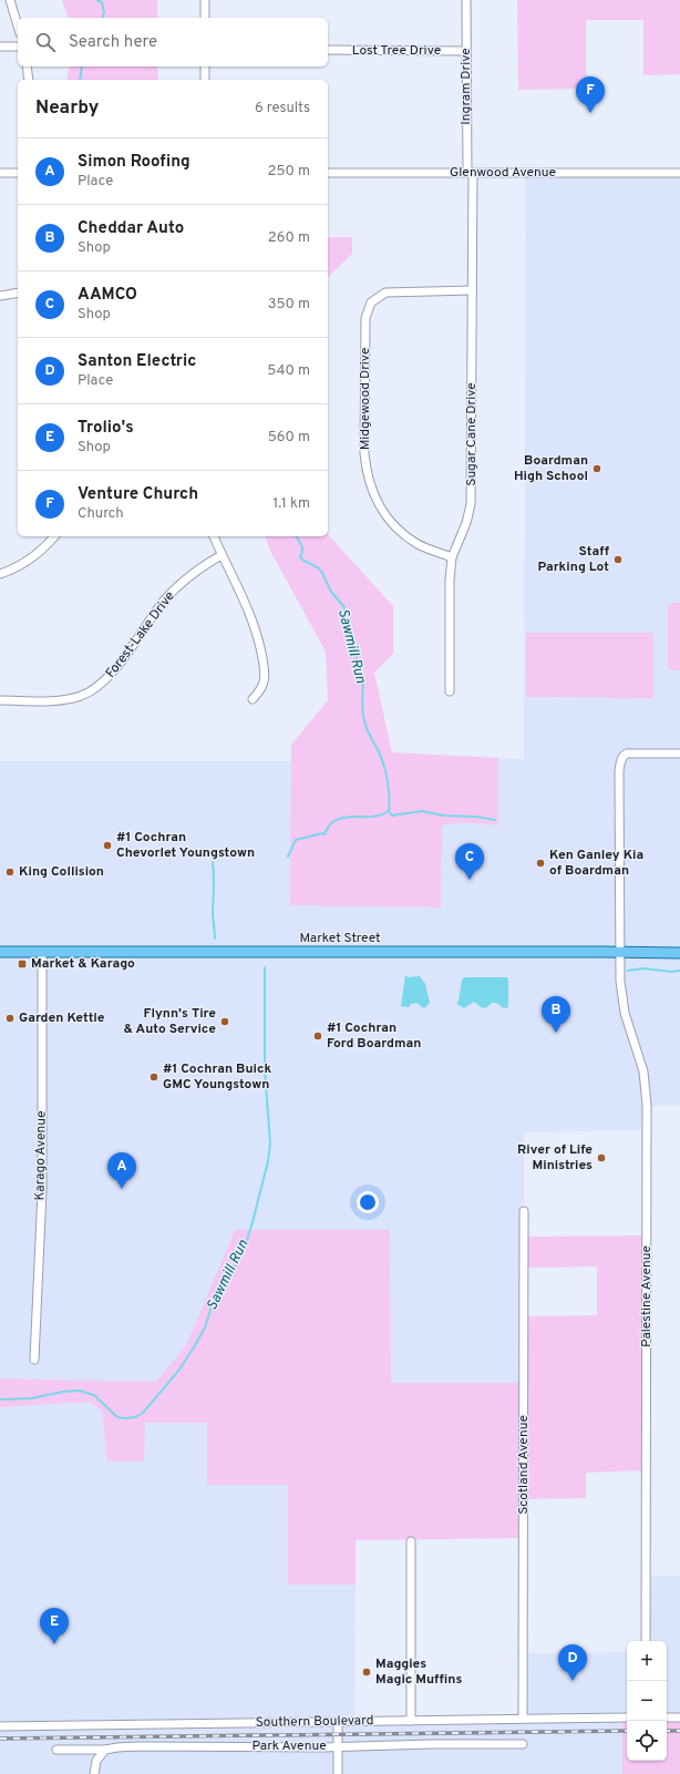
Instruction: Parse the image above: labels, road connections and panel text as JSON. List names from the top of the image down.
{
  "streets": {
    "main road": ["Market Street"],
    "street": [
      "Lost Tree Drive",
      "Ingram Drive",
      "Glenwood Avenue",
      "Midgewood Drive",
      "Sugar Cane Drive",
      "Forest-Lake Drive",
      "Karago Avenue",
      "Palestine Avenue",
      "Scotland Avenue",
      "Southern Boulevard",
      "Park Avenue"
    ]
  },
  "crossings": [
    ["Lost Tree Drive", "Ingram Drive"],
    ["Ingram Drive", "Glenwood Avenue"],
    ["Ingram Drive", "Sugar Cane Drive"],
    ["Glenwood Avenue", "Sugar Cane Drive"],
    ["Midgewood Drive", "Sugar Cane Drive"],
    ["Market Street", "Karago Avenue"],
    ["Market Street", "Palestine Avenue"],
    ["Scotland Avenue", "Southern Boulevard"]
  ],
  "water": ["Sawmill Run"],
  "places": {
    "other": [
      "Boardman High School",
      "Staff Parking Lot",
      "#1 Cochran Chevorlet Youngstown",
      "Ken Ganley Kia of Boardman",
      "King Collision",
      "Garden Kettle",
      "Flynn's Tire & Auto Service",
      "#1 Cochran Ford Boardman",
      "#1 Cochran Buick GMC Youngstown",
      "River of Life Ministries",
      "Maggies Magic Muffins"
    ],
    "transit": ["Market & Karago"]
  },
  "page": {
    "search": "Search here",
    "pins": [
      "F",
      "C",
      "B",
      "A",
      "E",
      "D"
    ],
    "heading": ["Nearby", "6 results"],
    "list": [
      {
        "mark": "A",
        "name": "Simon Roofing",
        "note": "Place",
        "value": "250 m"
      },
      {
        "mark": "B",
        "name": "Cheddar Auto",
        "note": "Shop",
        "value": "260 m"
      },
      {
        "mark": "C",
        "name": "AAMCO",
        "note": "Shop",
        "value": "350 m"
      },
      {
        "mark": "D",
        "name": "Santon Electric",
        "note": "Place",
        "value": "540 m"
      },
      {
        "mark": "E",
        "name": "Trolio's",
        "note": "Shop",
        "value": "560 m"
      },
      {
        "mark": "F",
        "name": "Venture Church",
        "note": "Church",
        "value": "1.1 km"
      }
    ],
    "map_buttons": ["+", "−"]
  }
}
